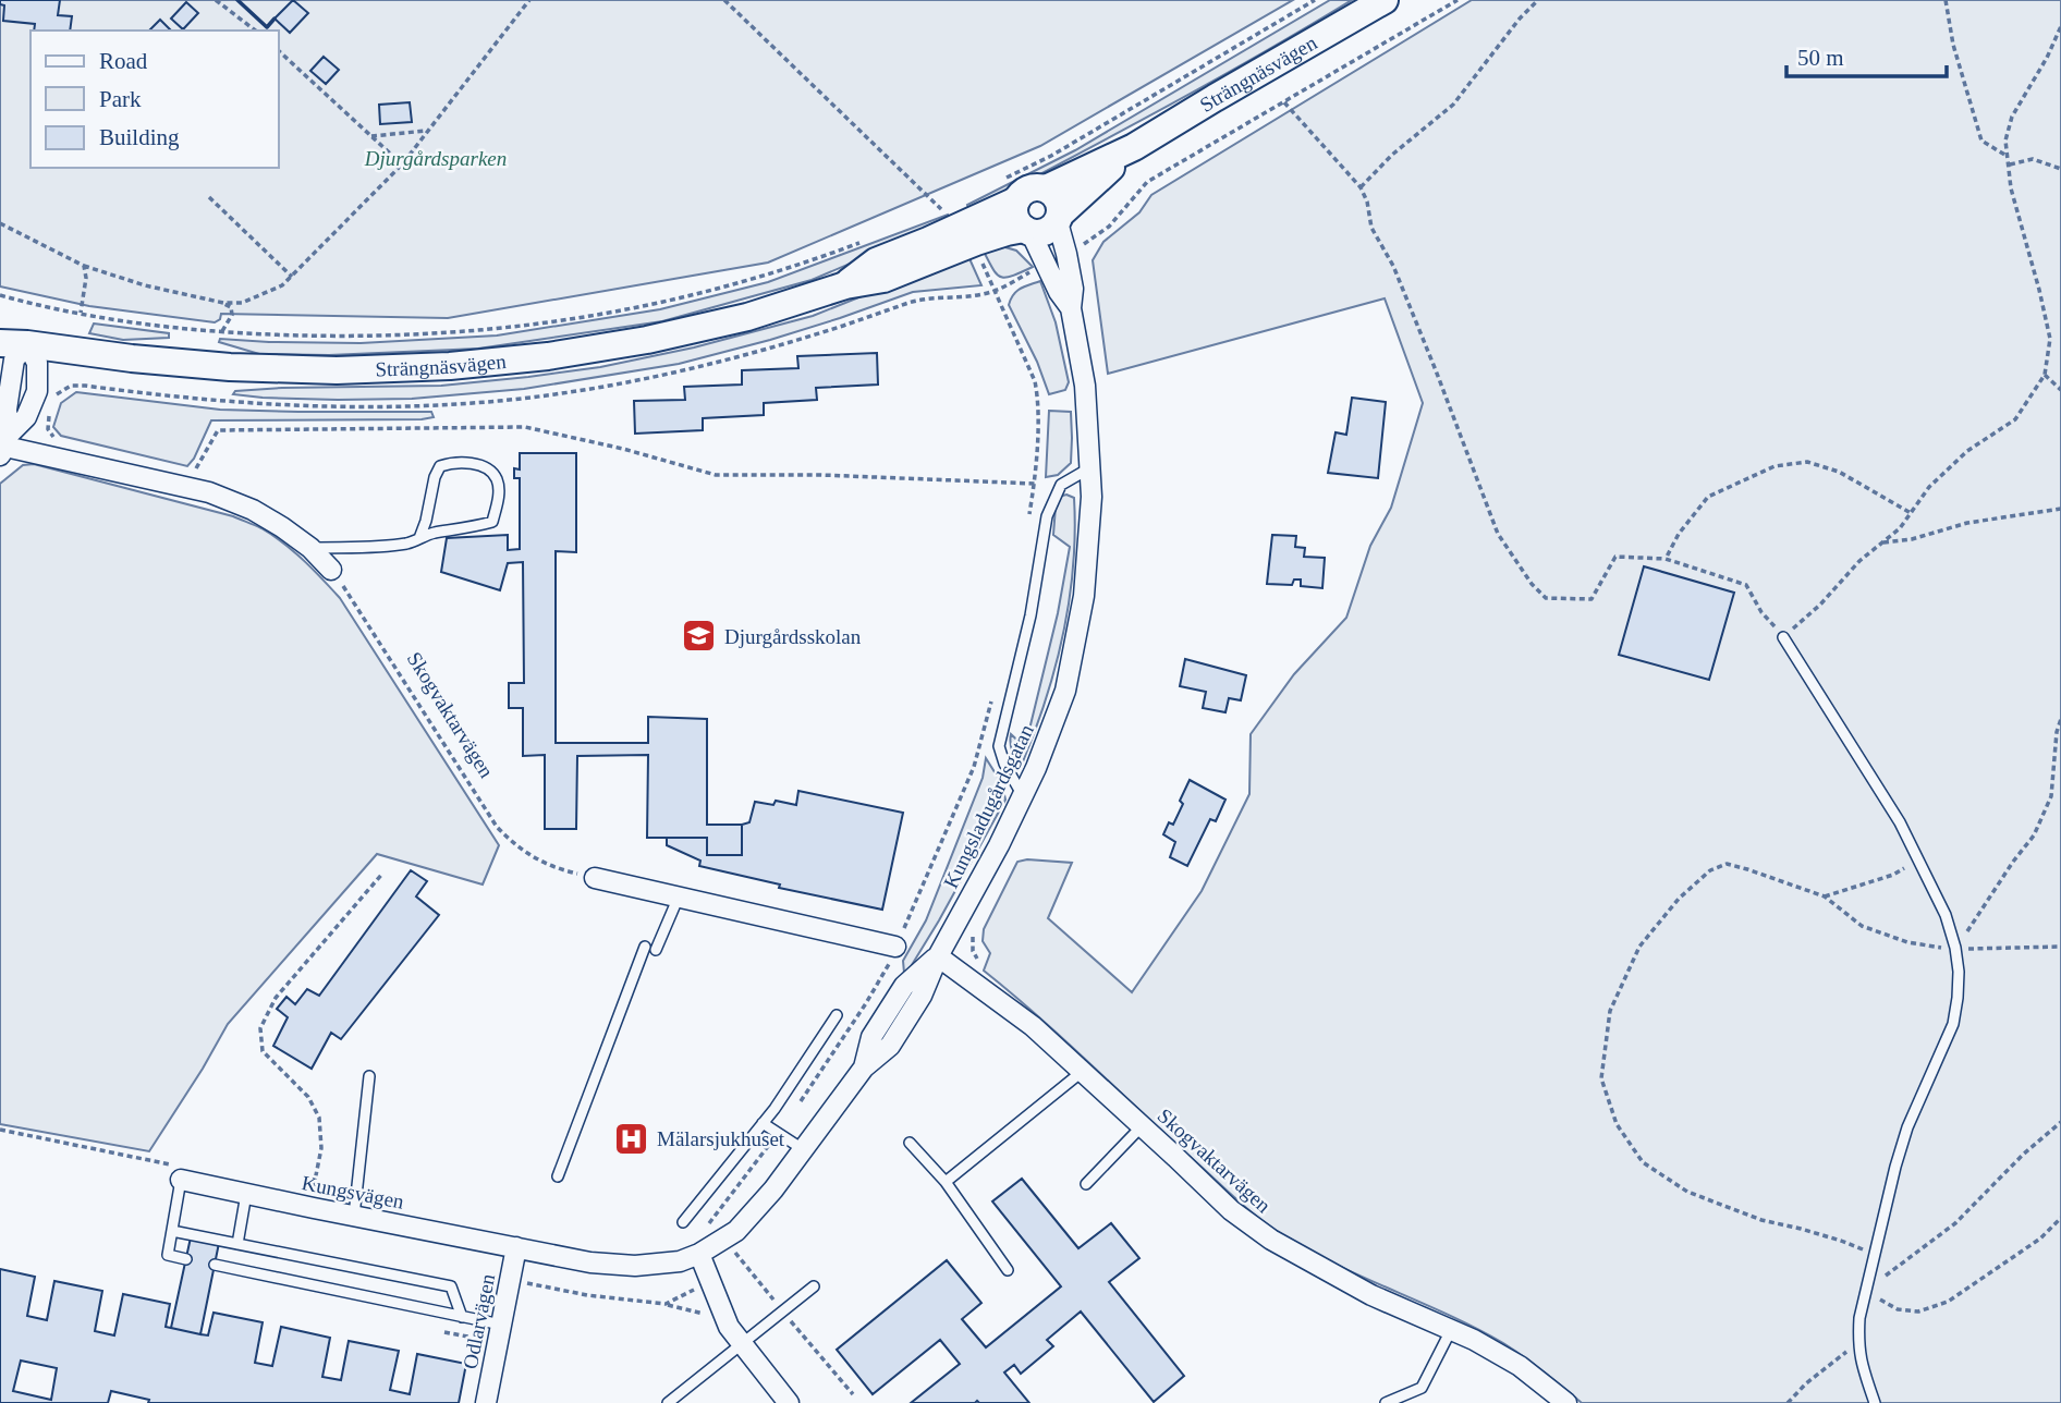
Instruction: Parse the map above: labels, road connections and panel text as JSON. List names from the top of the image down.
{
  "streets": {
    "main road": ["Strängnäsvägen"],
    "street": [
      "Skogvaktarvägen",
      "Kungsladugårdsgatan",
      "Kungsvägen",
      "Odlarvägen"
    ]
  },
  "crossings": [
    ["Strängnäsvägen", "Kungsladugårdsgatan"],
    ["Skogvaktarvägen", "Kungsladugårdsgatan"],
    ["Kungsladugårdsgatan", "Kungsvägen"],
    ["Kungsladugårdsgatan", "Odlarvägen"],
    ["Kungsvägen", "Odlarvägen"]
  ],
  "parks": ["Djurgårdsparken"],
  "places": {
    "school or university": ["Djurgårdsskolan"],
    "hospital": ["Mälarsjukhuset"]
  },
  "legend": ["Road", "Park", "Building"],
  "scale_bar": "50 m"
}
